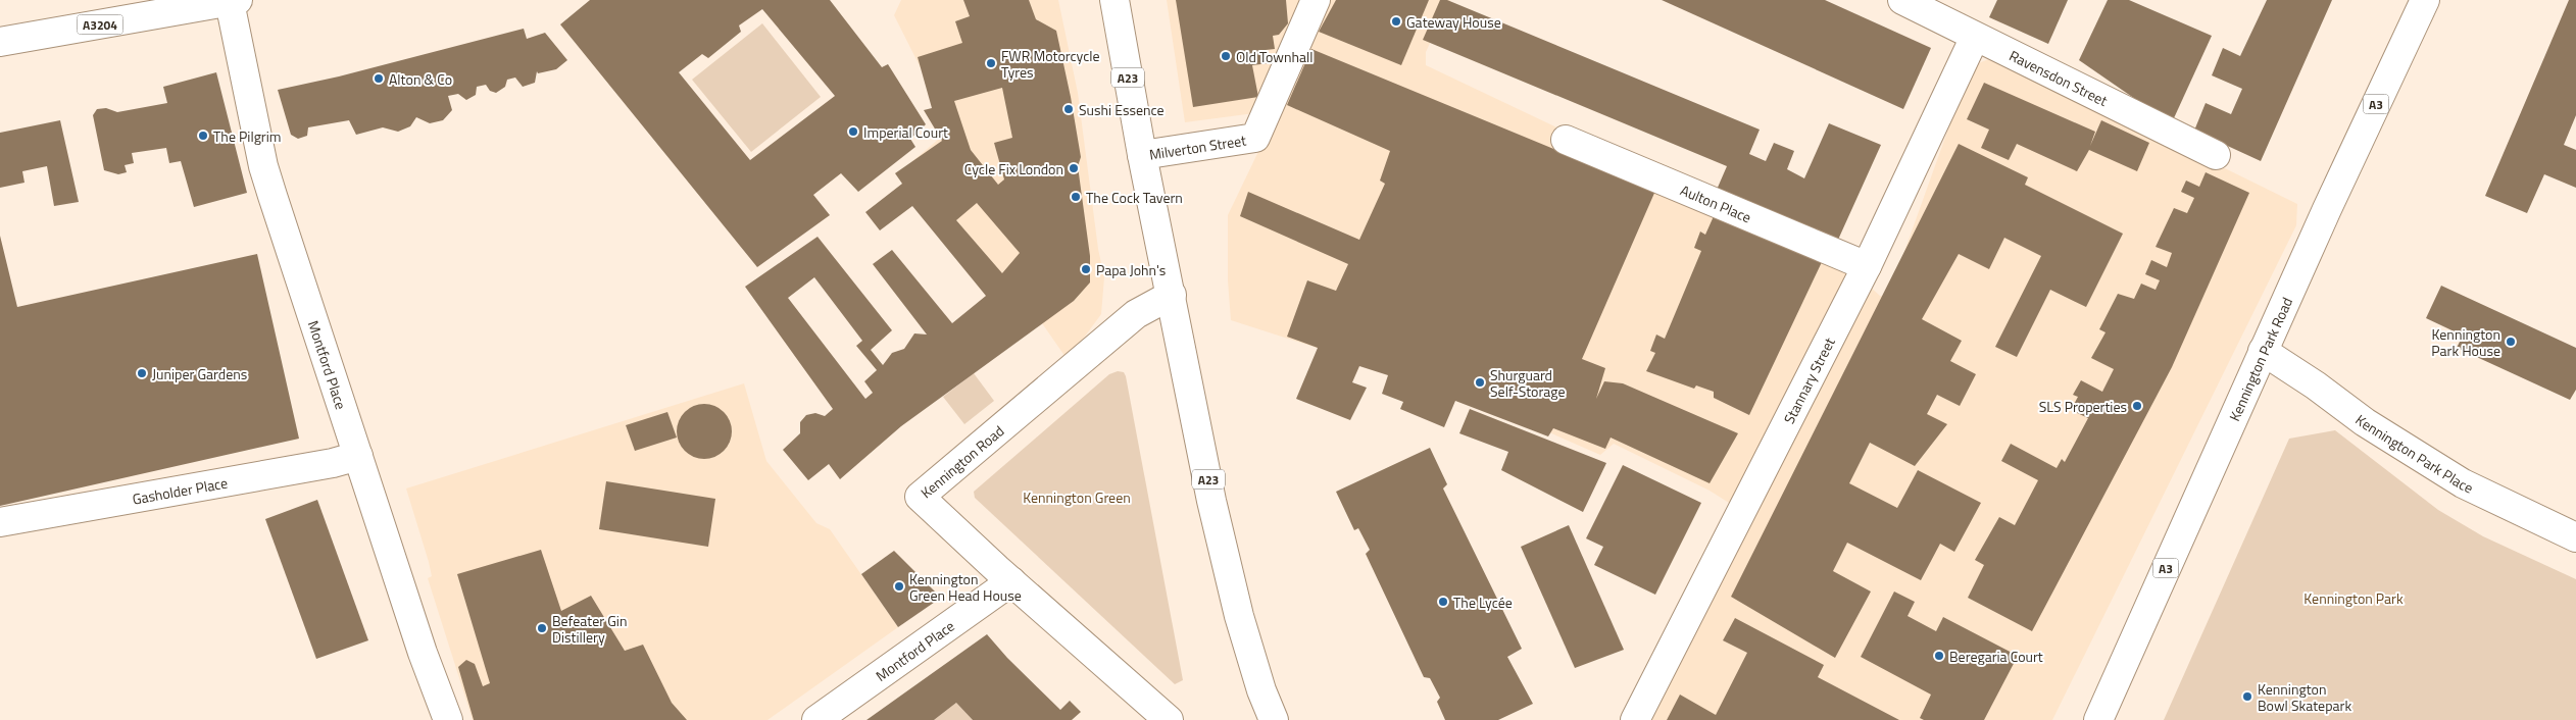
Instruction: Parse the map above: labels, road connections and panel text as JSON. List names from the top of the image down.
{
  "streets": {
    "main road": [
      "A3204",
      "A23",
      "Ravensdon Street",
      "A3",
      "Milverton Street",
      "Aulton Place",
      "Kennington Park Road",
      "Montford Place",
      "Stannary Street",
      "Kennington Park Place",
      "Kennington Road",
      "Gasholder Place"
    ]
  },
  "crossings": [
    ["A3204", "Montford Place"],
    ["A23", "Milverton Street"],
    ["A23", "Kennington Road"],
    ["Ravensdon Street", "Stannary Street"],
    ["Aulton Place", "Stannary Street"],
    ["Kennington Park Road", "Kennington Park Place"],
    ["Montford Place", "Kennington Road"],
    ["Montford Place", "Gasholder Place"]
  ],
  "parks": ["Kennington Green", "Kennington Park"],
  "places": [
    "Gateway House",
    "Old Townhall",
    "FWR Motorcycle Tyres",
    "Alton & Co",
    "Sushi Essence",
    "Imperial Court",
    "The Pilgrim",
    "Cycle Fix London",
    "The Cock Tavern",
    "Papa John's",
    "Kennington Park House",
    "Juniper Gardens",
    "Shurguard Self-Storage",
    "SLS Properties",
    "Kennington Green Head House",
    "The Lycée",
    "Befeater Gin Distillery",
    "Beregaria Court",
    "Kennington Bowl Skatepark"
  ]
}
